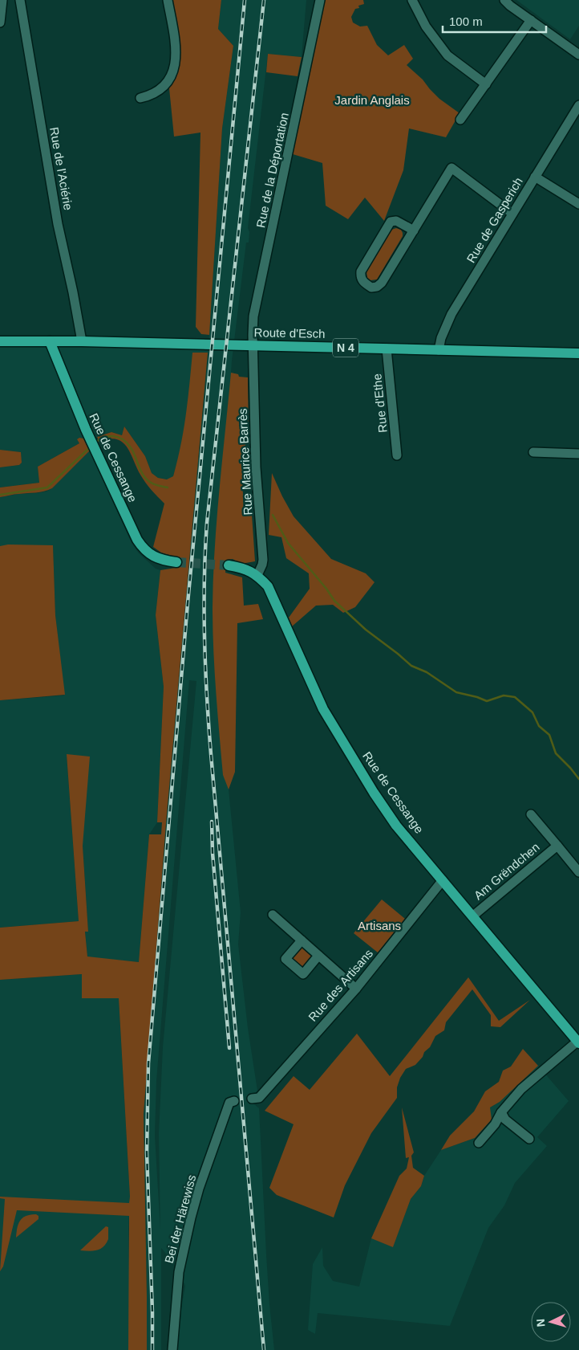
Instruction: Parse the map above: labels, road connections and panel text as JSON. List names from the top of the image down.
{
  "streets": {
    "main road": ["Route d'Esch", "N 4", "Rue de Cessange"],
    "street": [
      "Rue de l'Aciérie",
      "Rue de la Déportation",
      "Rue de Gasperich",
      "Rue d'Ethe",
      "Rue Maurice Barrès",
      "Am Grëndchen",
      "Rue des Artisans",
      "Bei der Härewiss"
    ]
  },
  "crossings": [
    ["Rue de l'Aciérie", "Route d'Esch"],
    ["Rue de la Déportation", "Route d'Esch"],
    ["Rue de la Déportation", "Rue Maurice Barrès"],
    ["Rue de Gasperich", "Route d'Esch"],
    ["Route d'Esch", "Rue d'Ethe"],
    ["Route d'Esch", "Rue de Cessange"],
    ["Route d'Esch", "Rue Maurice Barrès"],
    ["Rue de Cessange", "Rue Maurice Barrès"],
    ["Rue de Cessange", "Am Grëndchen"],
    ["Rue de Cessange", "Rue des Artisans"]
  ],
  "parks": ["Jardin Anglais", "Artisans"],
  "scale_bar": "100 m",
  "north": "left"
}
